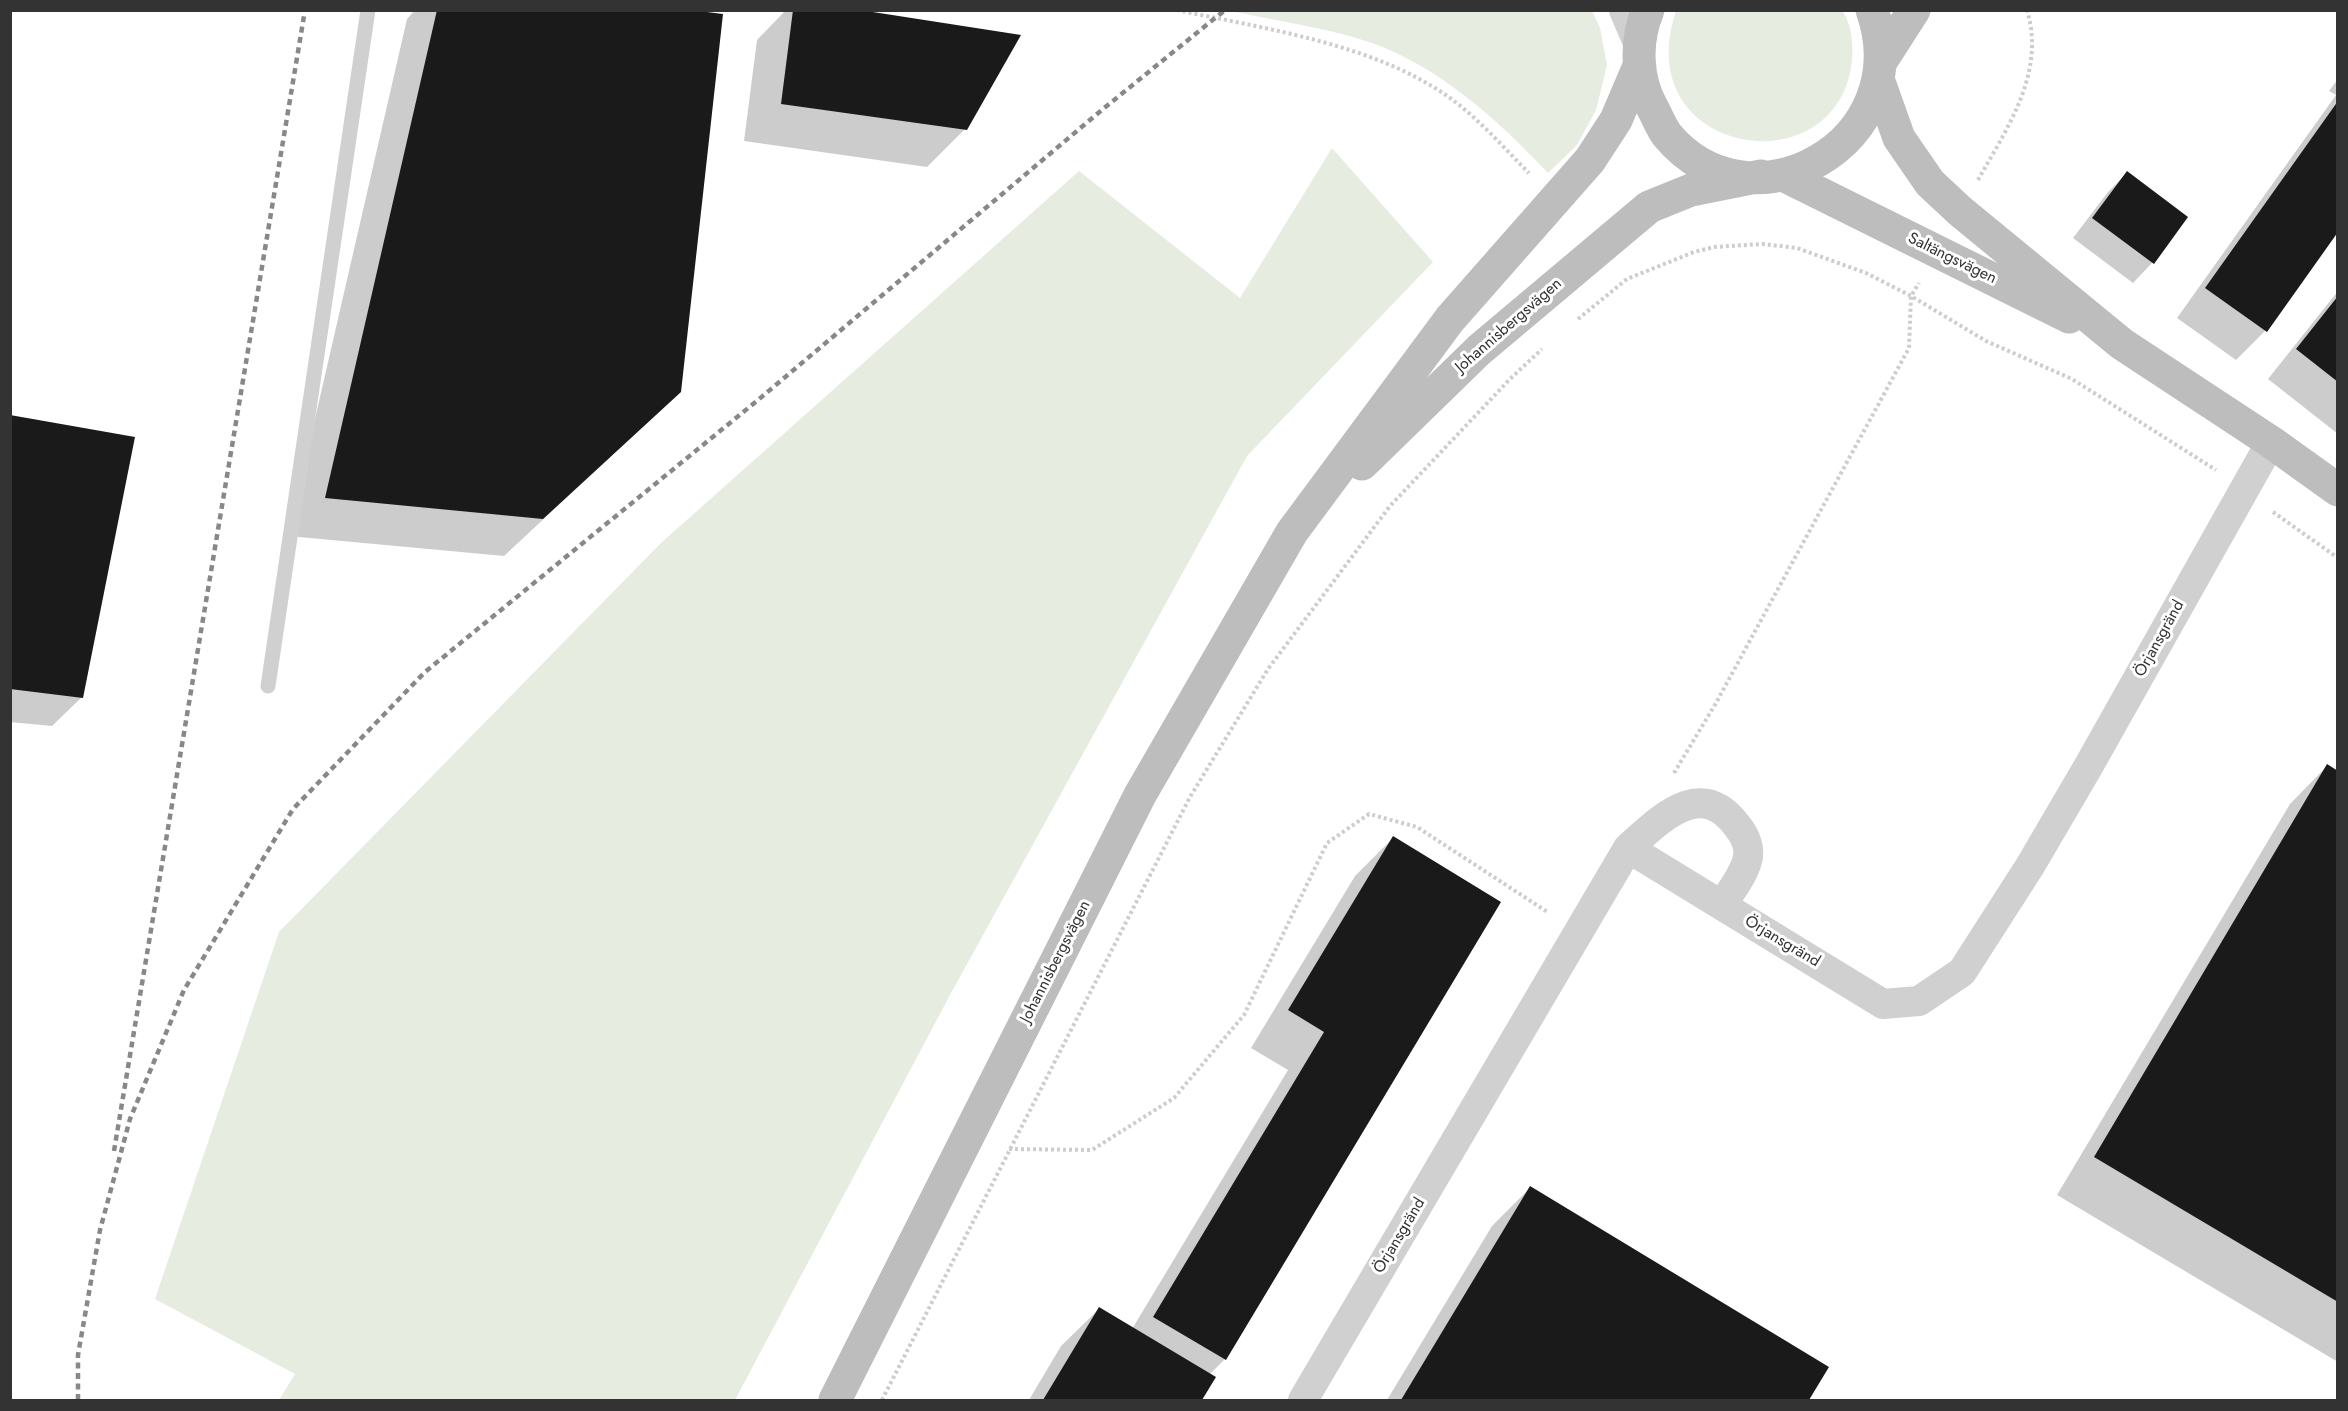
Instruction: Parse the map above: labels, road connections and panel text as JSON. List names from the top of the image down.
{
  "streets": {
    "main road": ["Saltängsvägen", "Johannisbergsvägen"],
    "street": ["Örjansgränd"]
  },
  "crossings": [
    ["Saltängsvägen", "Johannisbergsvägen"],
    ["Saltängsvägen", "Örjansgränd"]
  ]
}
